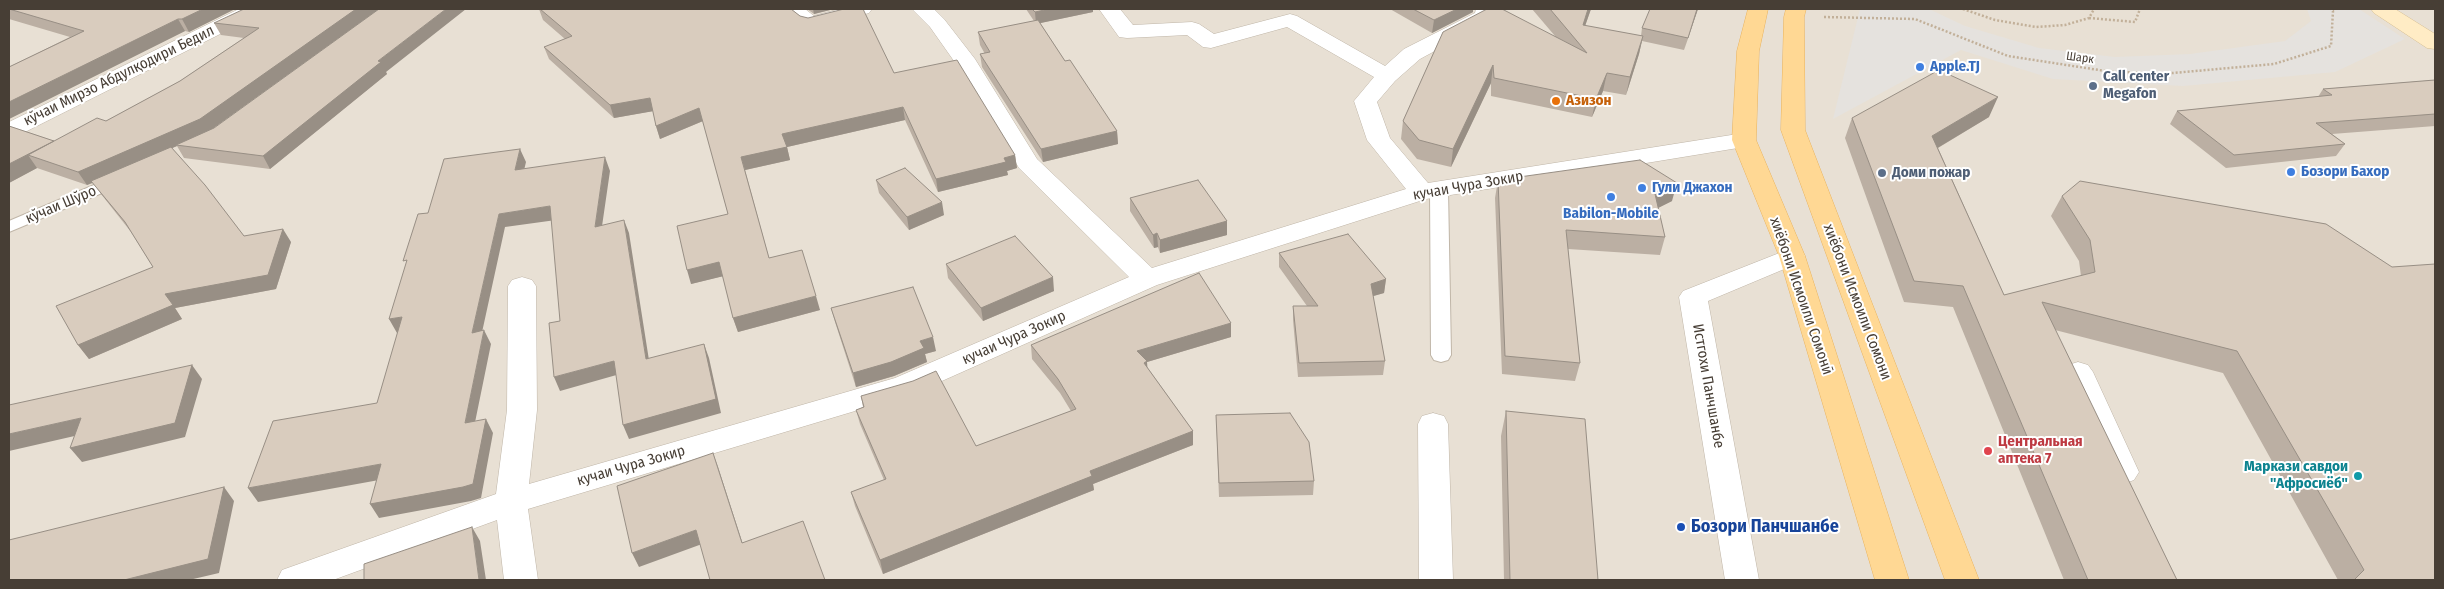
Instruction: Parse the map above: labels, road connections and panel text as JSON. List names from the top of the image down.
{
  "streets": {
    "main road": ["хиёбони Исмоили Сомонӣ", "хиёбони Исмоили Сомони"],
    "street": ["кўчаи Мирзо Абдулқодири Бедил", "кучаи Чура Зокир", "Истгохи Панчшанбе"],
    "lane": ["кўчаи Шўро"],
    "path": ["Шарк"]
  },
  "crossings": [
    ["Шарк", "хиёбони Исмоили Сомони"],
    ["кучаи Чура Зокир", "хиёбони Исмоили Сомонӣ"],
    ["хиёбони Исмоили Сомонӣ", "Истгохи Панчшанбе"]
  ],
  "places": [
    "Apple.TJ",
    "Call center Megafon",
    "Азизон",
    "Бозори Бахор",
    "Доми пожар",
    "Гули Джахон",
    "Babilon-Mobile",
    "Центральная аптека 7",
    "Маркази савдои \"Афросиёб\"",
    "Бозори Панчшанбе"
  ]
}
